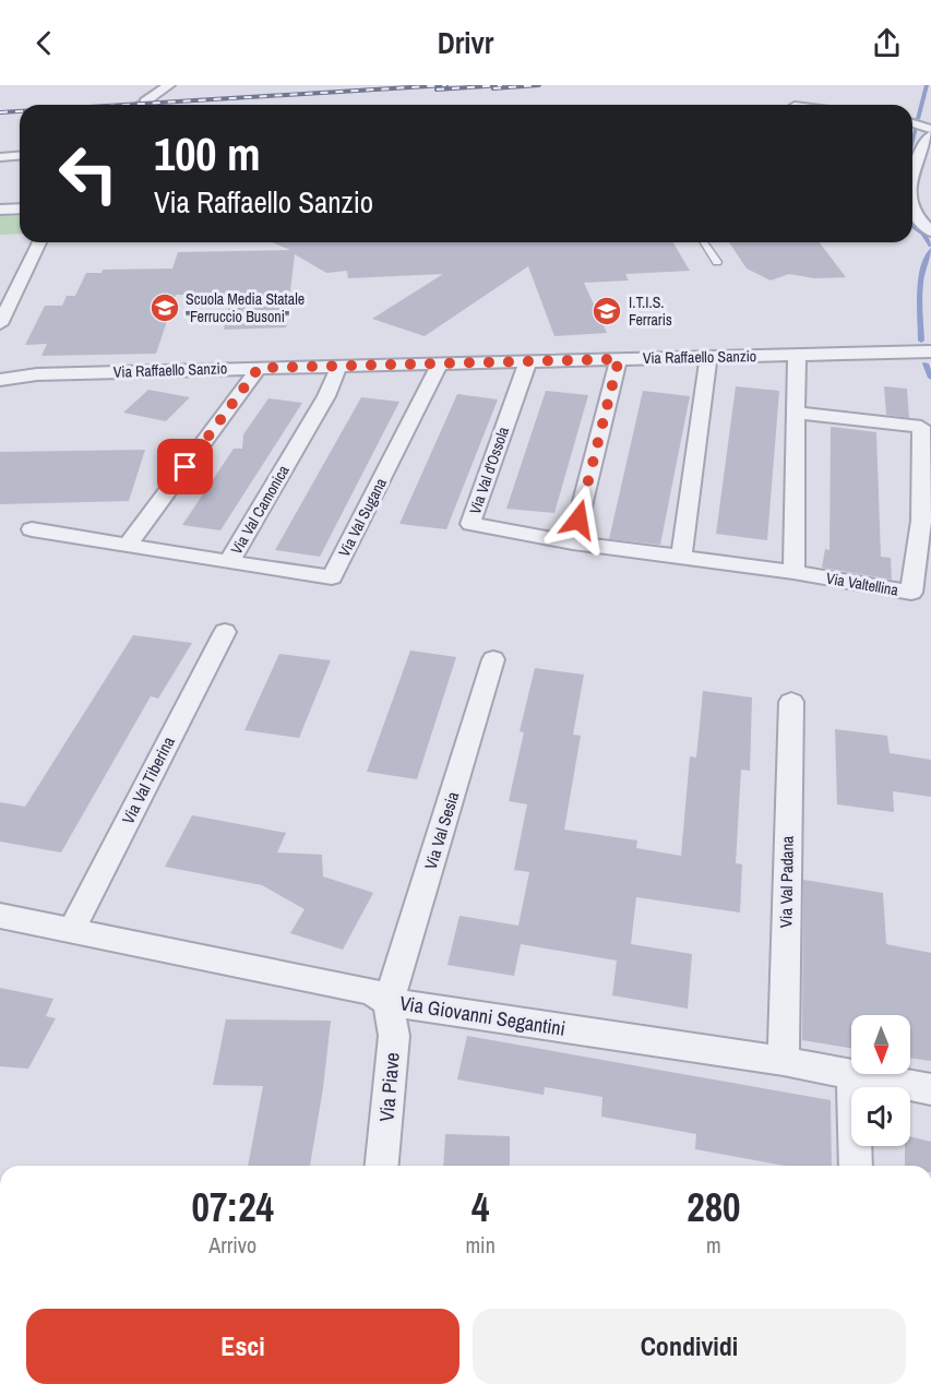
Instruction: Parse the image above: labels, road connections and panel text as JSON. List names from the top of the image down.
{
  "streets": {
    "street": [
      "Via Raffaello Sanzio",
      "Via Val d'Ossola",
      "Via Val Camonica",
      "Via Val Sugana",
      "Via Valtellina",
      "Via Val Tiberina",
      "Via Val Sesia",
      "Via Val Padana",
      "Via Giovanni Segantini",
      "Via Piave"
    ]
  },
  "crossings": [
    ["Via Raffaello Sanzio", "Via Val d'Ossola"],
    ["Via Raffaello Sanzio", "Via Val Camonica"],
    ["Via Raffaello Sanzio", "Via Val Sugana"],
    ["Via Val d'Ossola", "Via Valtellina"],
    ["Via Val Camonica", "Via Val Sugana"],
    ["Via Val Tiberina", "Via Giovanni Segantini"],
    ["Via Val Sesia", "Via Giovanni Segantini"],
    ["Via Val Sesia", "Via Piave"],
    ["Via Val Padana", "Via Giovanni Segantini"],
    ["Via Giovanni Segantini", "Via Piave"]
  ],
  "places": {
    "school or university": ["Scuola Media Statale \"Ferruccio Busoni\"", "I.T.I.S. Ferraris"]
  },
  "north": "bottom",
  "page": {
    "header": "Drivr",
    "turn": ["100 m", "Via Raffaello Sanzio"],
    "eta": [
      "07:24",
      "Arrivo",
      "4",
      "min",
      "280",
      "m"
    ],
    "buttons": ["Esci", "Condividi"]
  }
}
